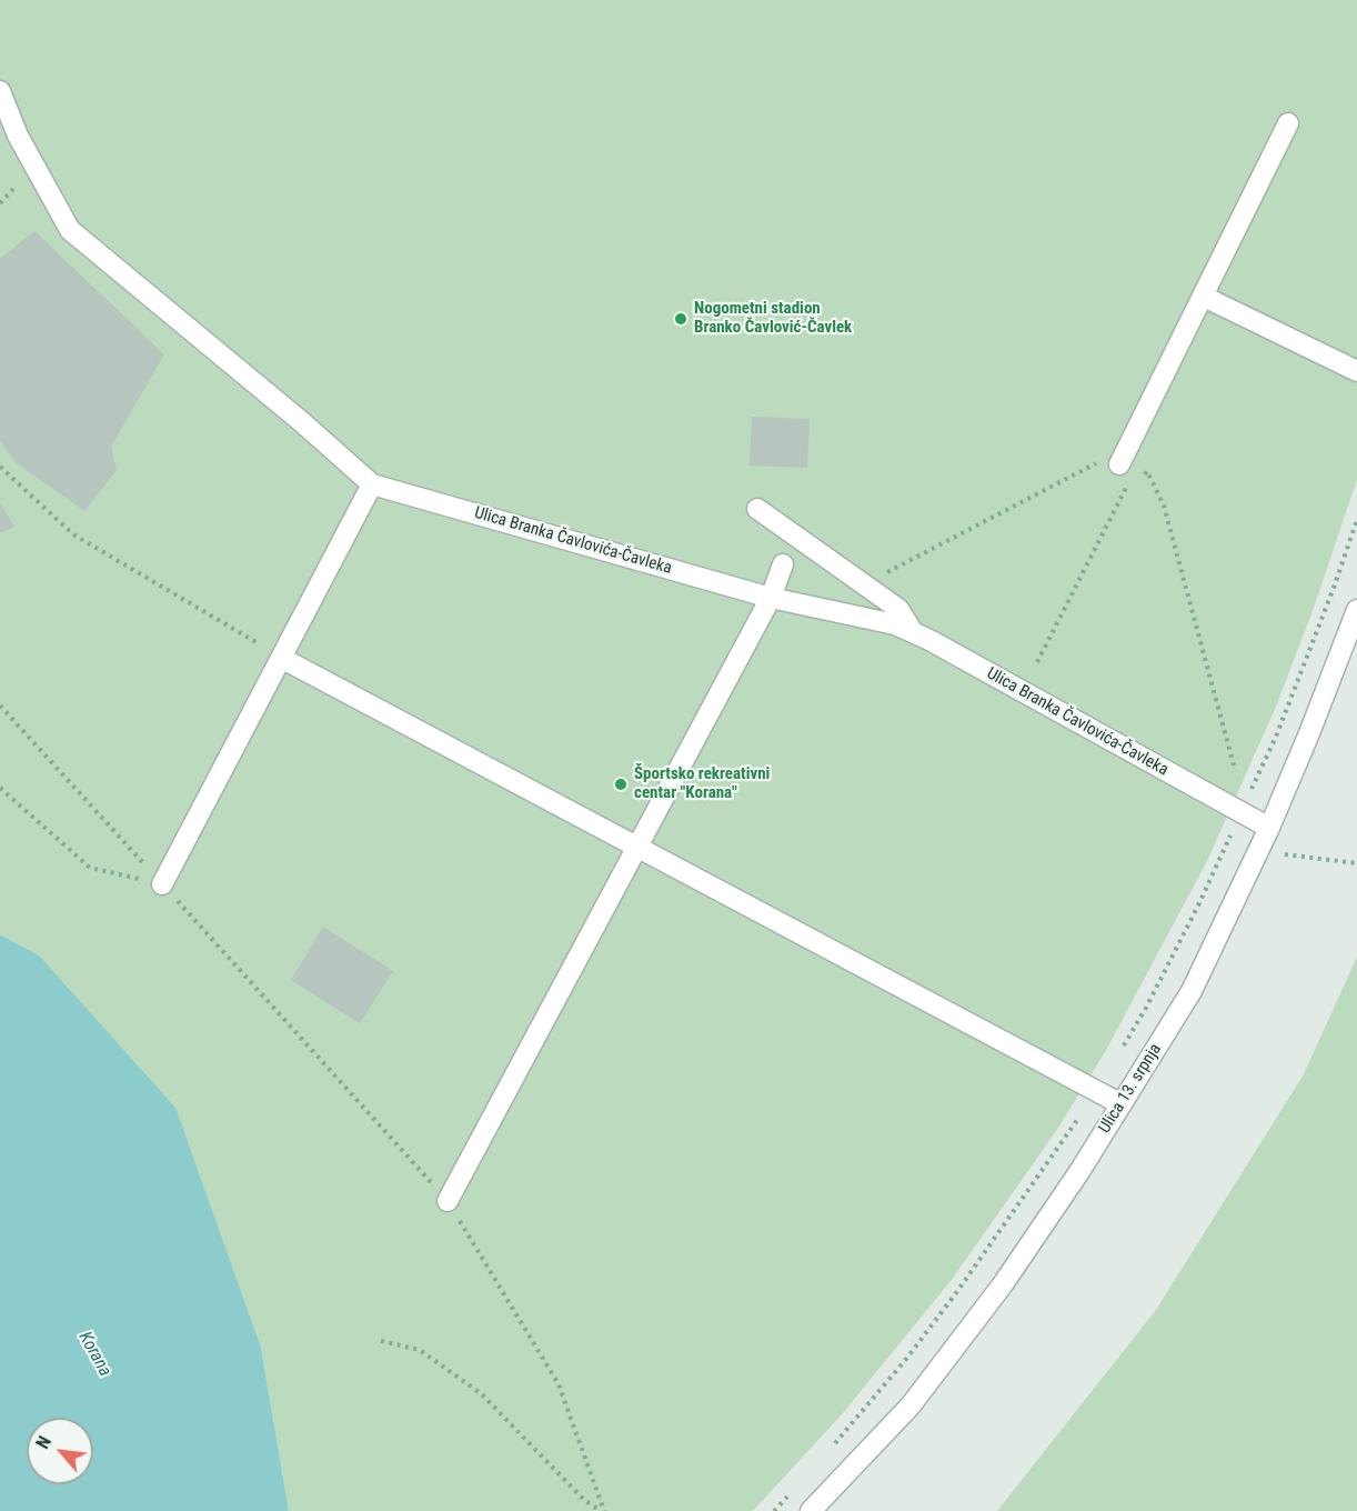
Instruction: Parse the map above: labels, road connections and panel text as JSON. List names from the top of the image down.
{
  "streets": {
    "street": ["Ulica Branka Čavlovića-Čavleka", "Ulica 13. srpnja"]
  },
  "crossings": [
    ["Ulica Branka Čavlovića-Čavleka", "Ulica 13. srpnja"]
  ],
  "water": ["Korana"],
  "places": ["Nogometni stadion Branko Čavlović-Čavlek", "Športsko rekreativni centar \"Korana\""],
  "north": "top left"
}
